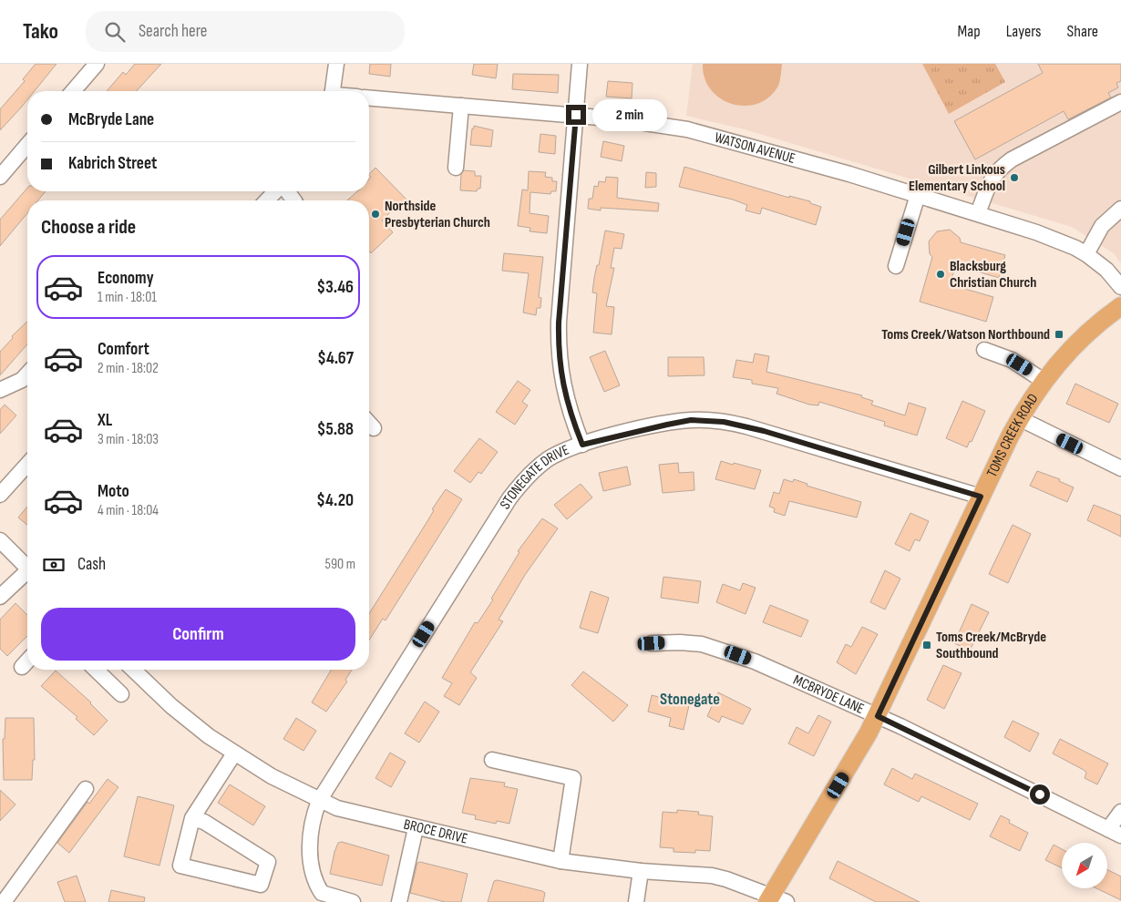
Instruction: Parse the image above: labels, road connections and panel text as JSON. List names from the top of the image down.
{
  "streets": {
    "main road": ["TOMS CREEK ROAD"],
    "street": [
      "WATSON AVENUE",
      "STONEGATE DRIVE",
      "MCBRYDE LANE",
      "BROCE DRIVE"
    ]
  },
  "crossings": [
    ["TOMS CREEK ROAD", "STONEGATE DRIVE"],
    ["TOMS CREEK ROAD", "MCBRYDE LANE"],
    ["TOMS CREEK ROAD", "BROCE DRIVE"],
    ["STONEGATE DRIVE", "BROCE DRIVE"]
  ],
  "districts": ["Stonegate"],
  "places": {
    "other": ["Gilbert Linkous Elementary School", "Northside Presbyterian Church", "Blacksburg Christian Church"],
    "transit": ["Toms Creek/Watson Northbound", "Toms Creek/McBryde Southbound"]
  },
  "north": "bottom left",
  "page": {
    "header": "Tako",
    "search": "Search here",
    "nav": ["Map", "Layers", "Share"],
    "banner": ["McBryde Lane", "Kabrich Street"],
    "bubble": "2 min",
    "heading": "Choose a ride",
    "list": [
      {
        "name": "Economy",
        "note": "1 min · 18:01",
        "value": "$3.46"
      },
      {
        "name": "Comfort",
        "note": "2 min · 18:02",
        "value": "$4.67"
      },
      {
        "name": "XL",
        "note": "3 min · 18:03",
        "value": "$5.88"
      },
      {
        "name": "Moto",
        "note": "4 min · 18:04",
        "value": "$4.20"
      }
    ],
    "pay": ["Cash", "590 m"],
    "buttons": "Confirm"
  }
}
